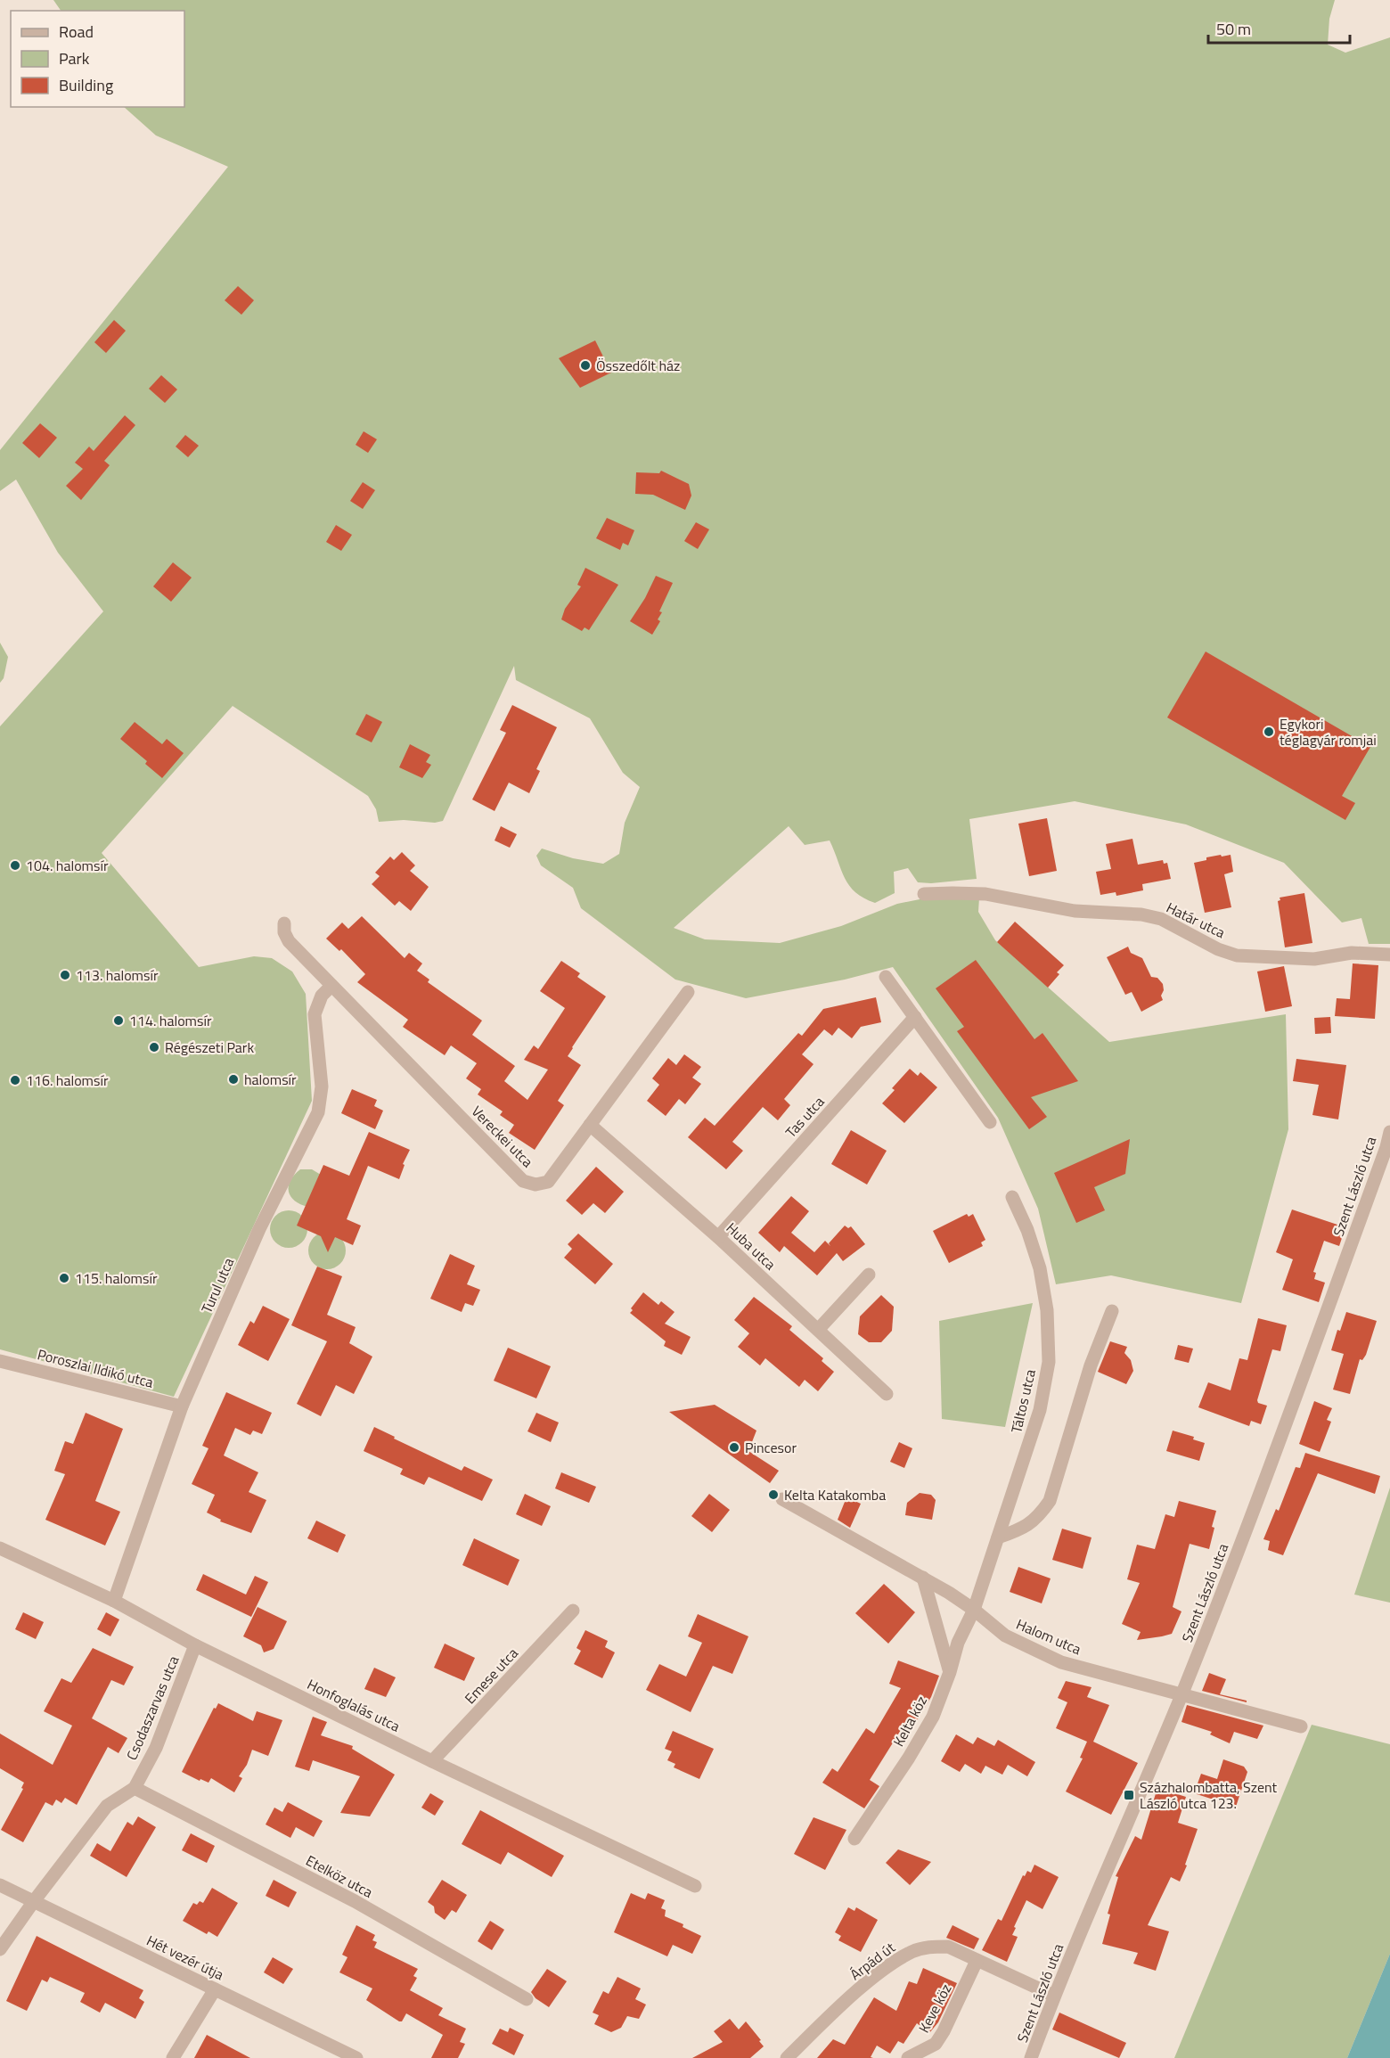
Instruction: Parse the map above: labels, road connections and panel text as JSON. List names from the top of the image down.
{
  "streets": {
    "street": [
      "Határ utca",
      "Tas utca",
      "Vereckei utca",
      "Szent László utca",
      "Huba utca",
      "Turul utca",
      "Poroszlai Ildikó utca",
      "Táltos utca",
      "Halom utca",
      "Emese utca",
      "Honfoglalás utca",
      "Csodaszarvas utca",
      "Kelta köz",
      "Etelköz utca",
      "Hét vezér útja",
      "Árpád út",
      "Keve köz"
    ]
  },
  "crossings": [
    ["Tas utca", "Huba utca"],
    ["Vereckei utca", "Huba utca"],
    ["Vereckei utca", "Turul utca"],
    ["Szent László utca", "Halom utca"],
    ["Szent László utca", "Árpád út"],
    ["Turul utca", "Poroszlai Ildikó utca"],
    ["Turul utca", "Honfoglalás utca"],
    ["Táltos utca", "Halom utca"],
    ["Táltos utca", "Kelta köz"],
    ["Halom utca", "Kelta köz"],
    ["Emese utca", "Honfoglalás utca"],
    ["Honfoglalás utca", "Csodaszarvas utca"],
    ["Csodaszarvas utca", "Etelköz utca"],
    ["Csodaszarvas utca", "Hét vezér útja"],
    ["Árpád út", "Keve köz"]
  ],
  "places": {
    "other": [
      "Összedőlt ház",
      "Egykori téglagyár romjai",
      "104. halomsír",
      "113. halomsír",
      "114. halomsír",
      "Régészeti Park",
      "halomsír",
      "116. halomsír",
      "115. halomsír",
      "Pincesor",
      "Kelta Katakomba"
    ],
    "transit": ["Százhalombatta, Szent László utca 123."]
  },
  "legend": ["Road", "Park", "Building"],
  "scale_bar": "50 m"
}
